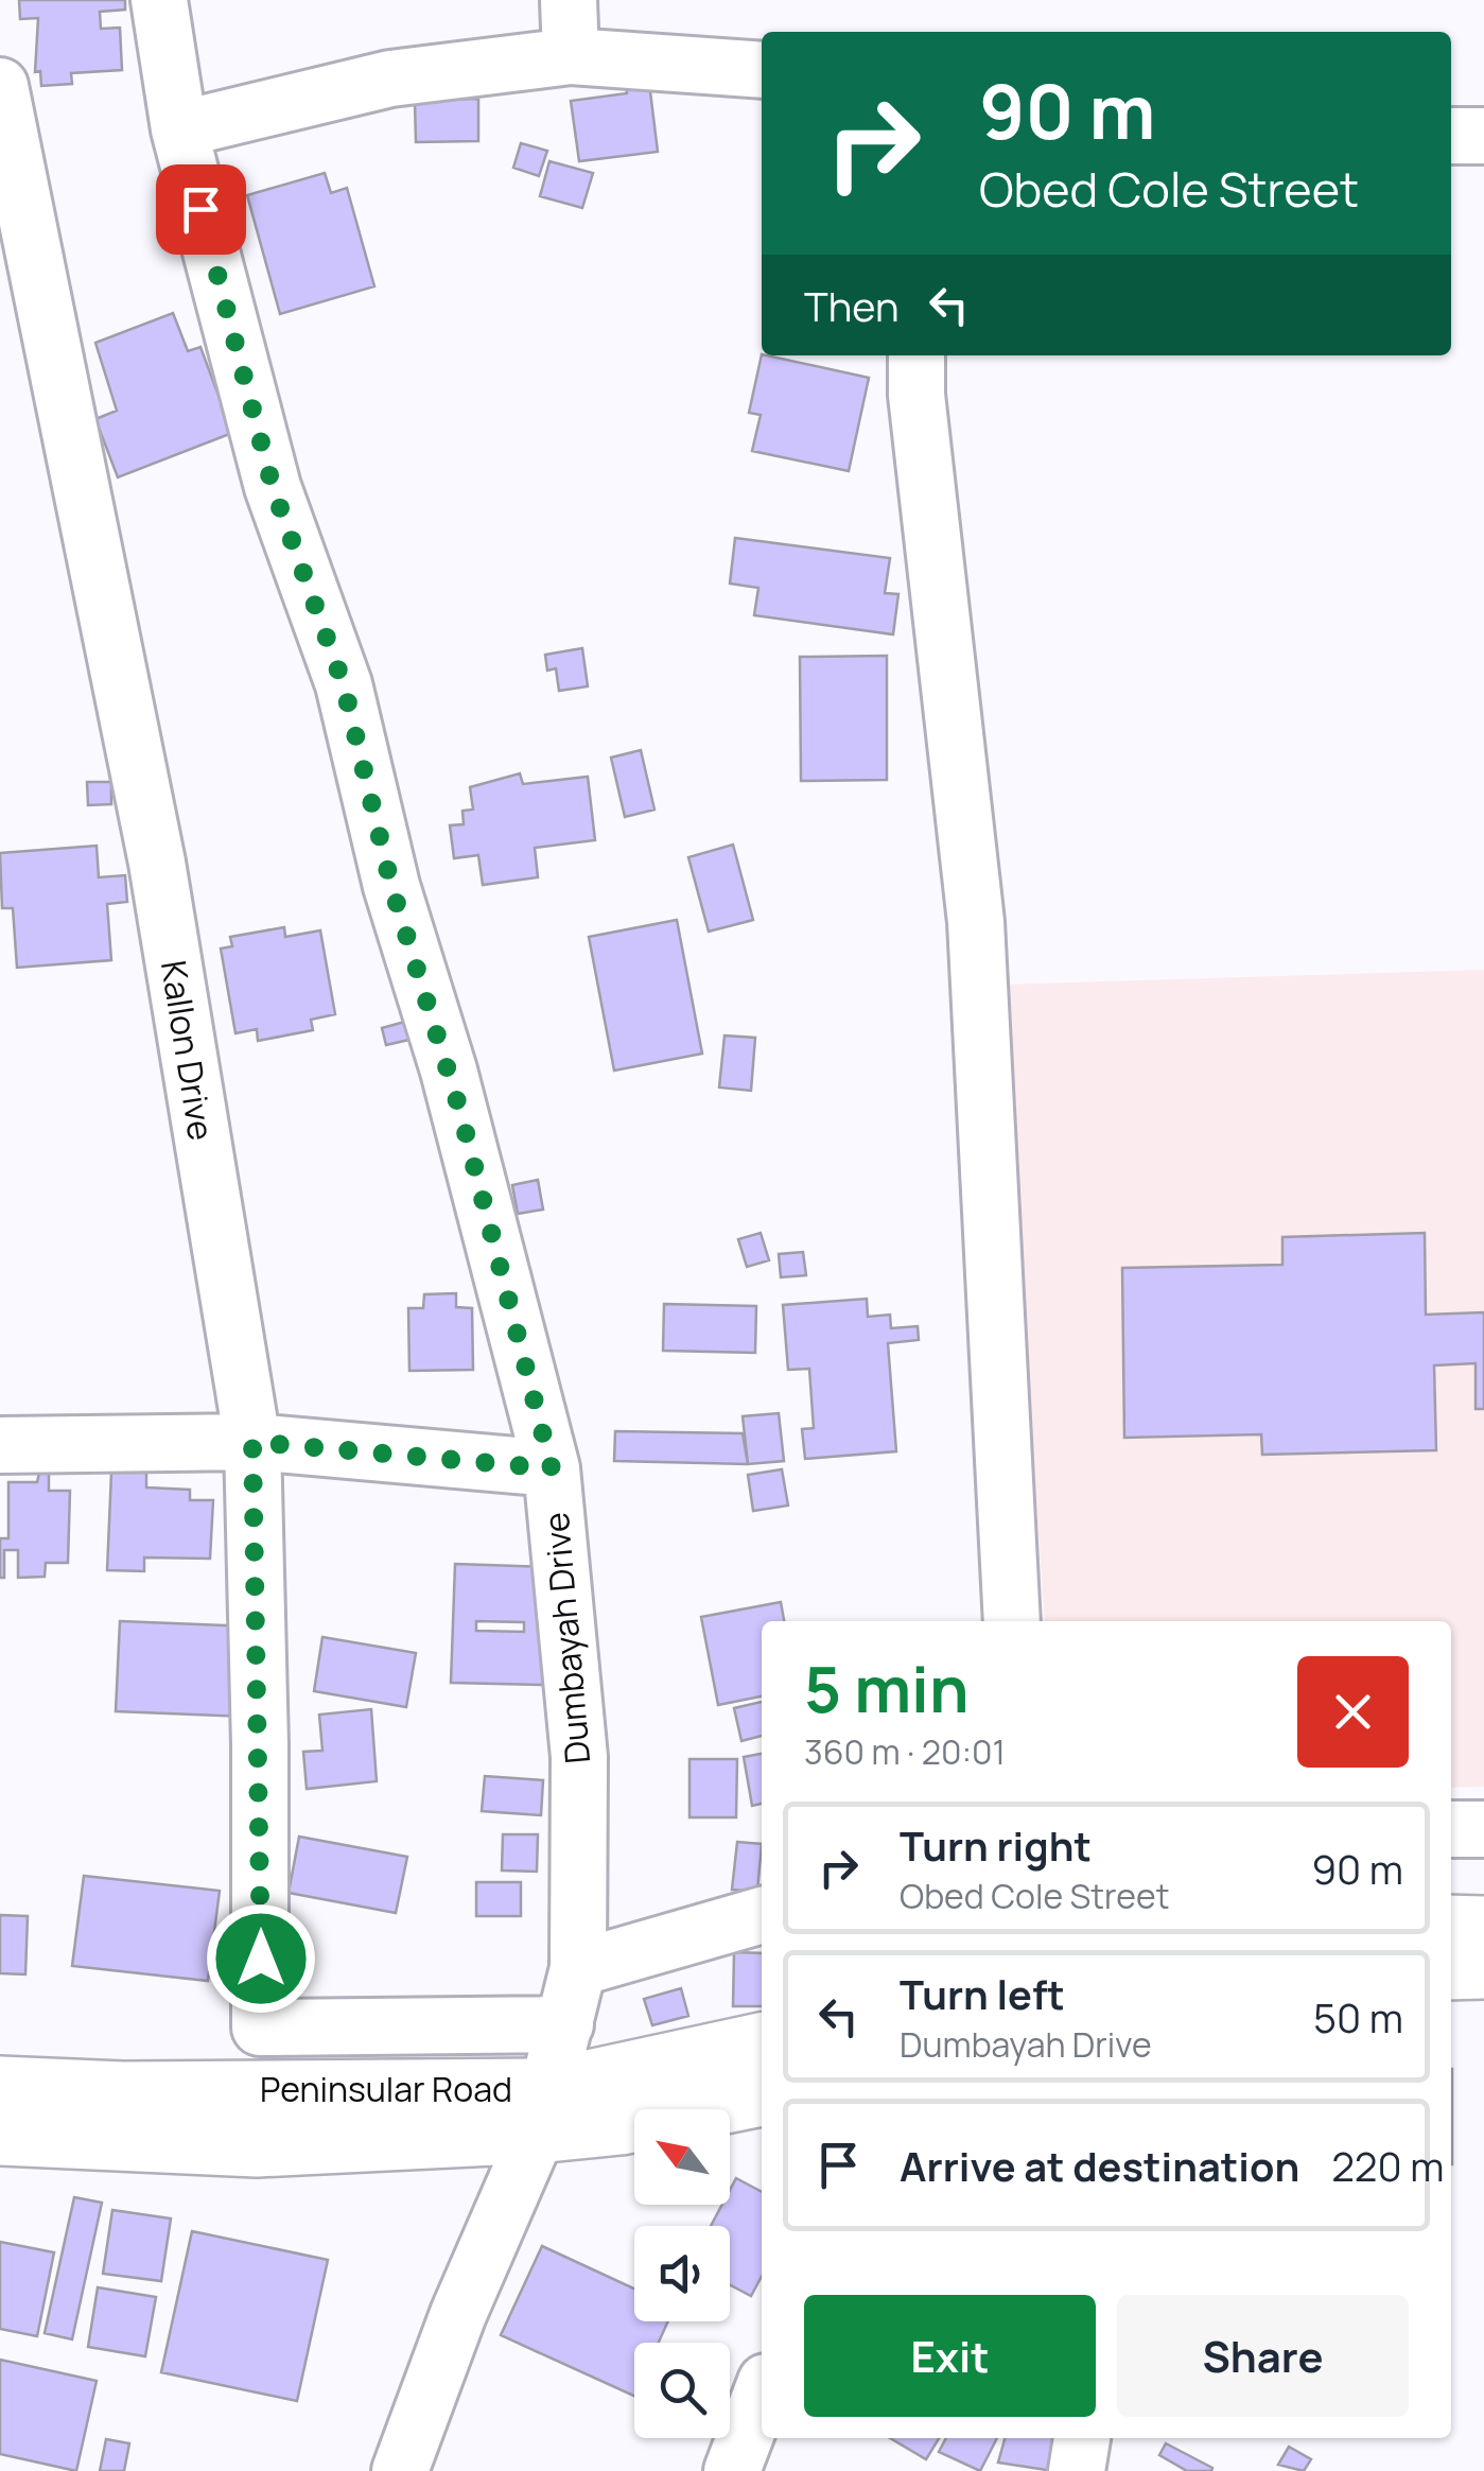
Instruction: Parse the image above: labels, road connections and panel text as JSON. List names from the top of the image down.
{
  "streets": {
    "main road": ["Peninsular Road"],
    "street": ["Kallon Drive", "Dumbayah Drive"]
  },
  "crossings": [
    ["Kallon Drive", "Dumbayah Drive"],
    ["Dumbayah Drive", "Peninsular Road"]
  ],
  "north": "top left",
  "page": {
    "turn": ["90 m", "Obed Cole Street"],
    "then": "Then",
    "heading": ["5 min", "360 m · 20:01"],
    "list": [
      {
        "name": "Turn right",
        "note": "Obed Cole Street",
        "value": "90 m"
      },
      {
        "name": "Turn left",
        "note": "Dumbayah Drive",
        "value": "50 m"
      },
      {
        "name": "Arrive at destination",
        "value": "220 m"
      }
    ],
    "buttons": ["Exit", "Share"]
  }
}
